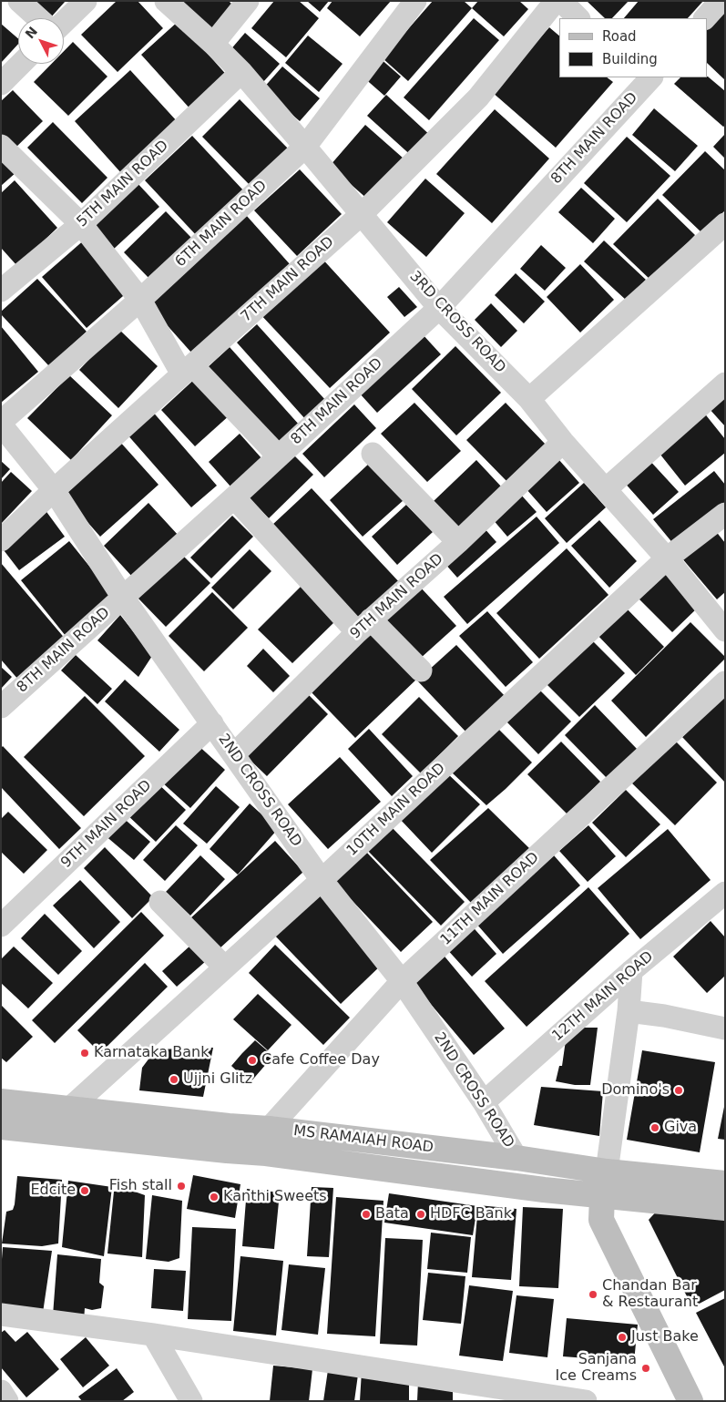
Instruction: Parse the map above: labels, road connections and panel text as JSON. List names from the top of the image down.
{
  "streets": {
    "main road": ["MS RAMAIAH ROAD"],
    "street": [
      "8TH MAIN ROAD",
      "5TH MAIN ROAD",
      "6TH MAIN ROAD",
      "7TH MAIN ROAD",
      "3RD CROSS ROAD",
      "9TH MAIN ROAD",
      "2ND CROSS ROAD",
      "10TH MAIN ROAD",
      "11TH MAIN ROAD",
      "12TH MAIN ROAD"
    ]
  },
  "crossings": [
    ["8TH MAIN ROAD", "3RD CROSS ROAD"],
    ["8TH MAIN ROAD", "2ND CROSS ROAD"],
    ["5TH MAIN ROAD", "3RD CROSS ROAD"],
    ["6TH MAIN ROAD", "3RD CROSS ROAD"],
    ["6TH MAIN ROAD", "2ND CROSS ROAD"],
    ["7TH MAIN ROAD", "3RD CROSS ROAD"],
    ["7TH MAIN ROAD", "2ND CROSS ROAD"],
    ["3RD CROSS ROAD", "9TH MAIN ROAD"],
    ["3RD CROSS ROAD", "10TH MAIN ROAD"],
    ["9TH MAIN ROAD", "2ND CROSS ROAD"],
    ["2ND CROSS ROAD", "10TH MAIN ROAD"],
    ["2ND CROSS ROAD", "11TH MAIN ROAD"],
    ["2ND CROSS ROAD", "12TH MAIN ROAD"],
    ["2ND CROSS ROAD", "MS RAMAIAH ROAD"],
    ["10TH MAIN ROAD", "MS RAMAIAH ROAD"],
    ["11TH MAIN ROAD", "MS RAMAIAH ROAD"]
  ],
  "places": [
    "Karnataka Bank",
    "Cafe Coffee Day",
    "Ujjni Glitz",
    "Domino's",
    "Giva",
    "Fish stall",
    "Edcite",
    "Kanthi Sweets",
    "Bata",
    "HDFC Bank",
    "Chandan Bar & Restaurant",
    "Just Bake",
    "Sanjana Ice Creams"
  ],
  "legend": ["Road", "Building"],
  "north": "top left"
}
